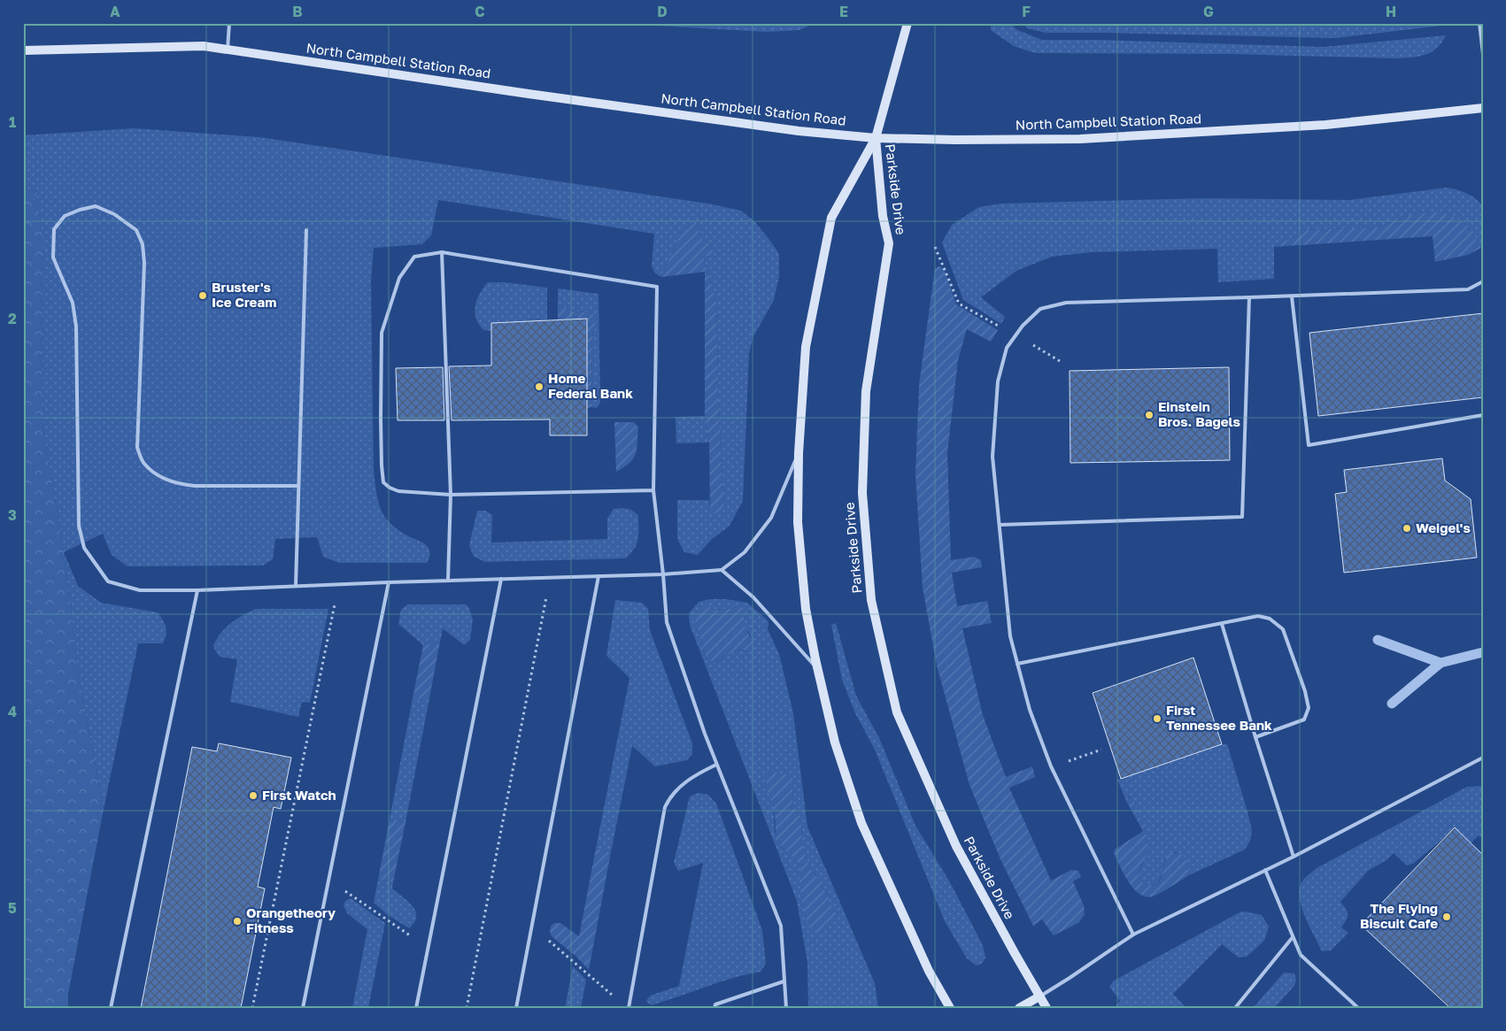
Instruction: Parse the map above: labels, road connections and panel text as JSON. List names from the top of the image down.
{
  "streets": {
    "street": ["North Campbell Station Road", "Parkside Drive"]
  },
  "crossings": [
    ["North Campbell Station Road", "Parkside Drive"]
  ],
  "places": [
    "Bruster's Ice Cream",
    "Home Federal Bank",
    "Einstein Bros. Bagels",
    "Weigel's",
    "First Tennessee Bank",
    "First Watch",
    "The Flying Biscuit Cafe",
    "Orangetheory Fitness"
  ],
  "grid": {
    "columns": [
      "A",
      "B",
      "C",
      "D",
      "E",
      "F",
      "G",
      "H"
    ],
    "rows": [
      "1",
      "2",
      "3",
      "4",
      "5"
    ]
  }
}
